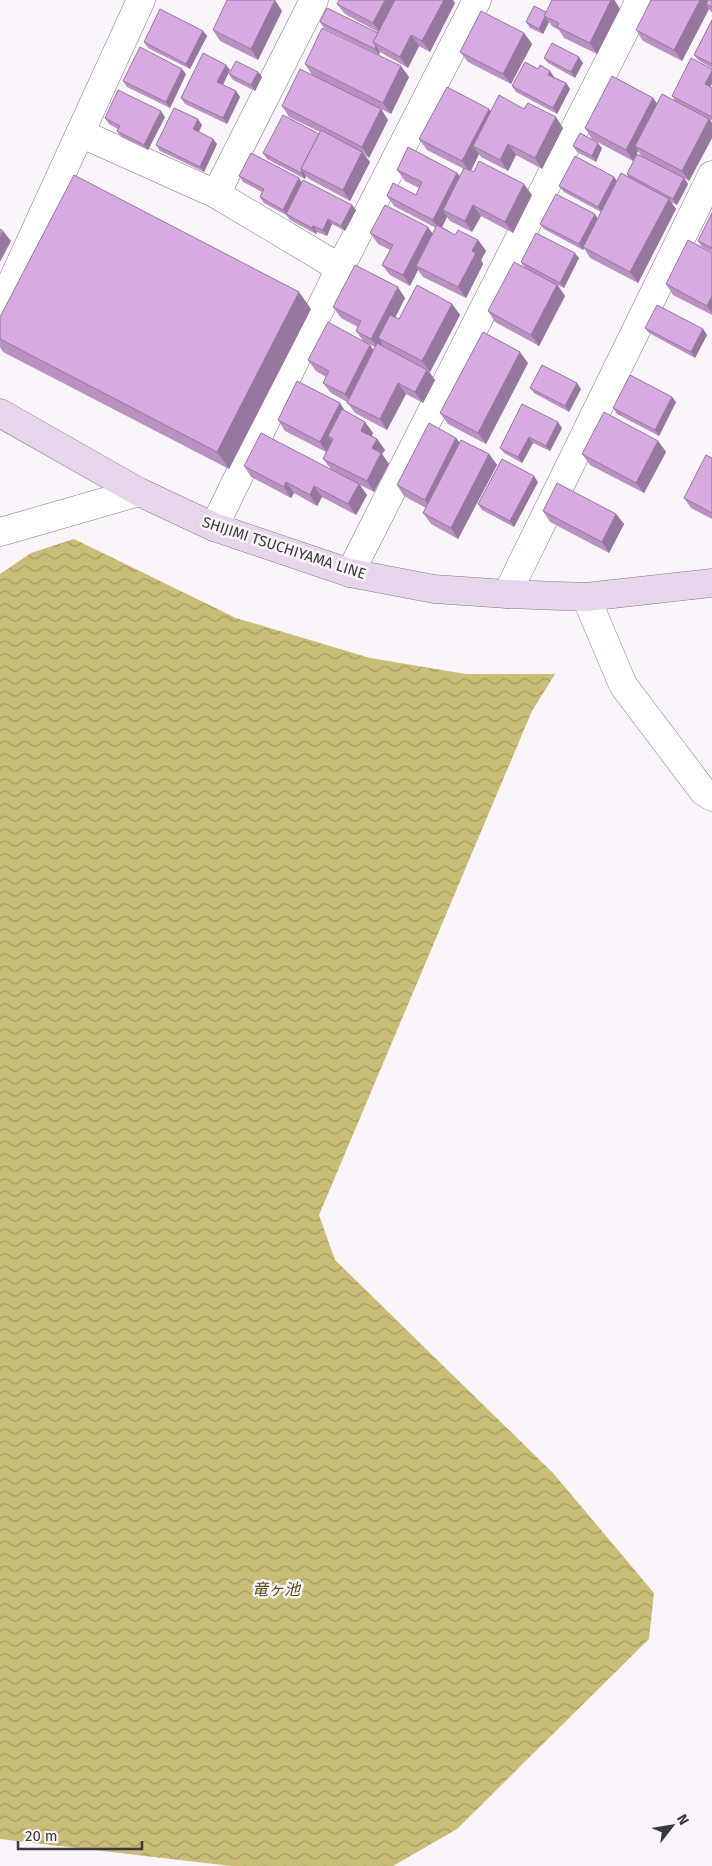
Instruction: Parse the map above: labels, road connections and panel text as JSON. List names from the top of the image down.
{
  "streets": {
    "main road": ["SHIJIMI TSUCHIYAMA LINE"]
  },
  "water": ["竜ヶ池"],
  "scale_bar": "20 m",
  "north": "top right"
}
